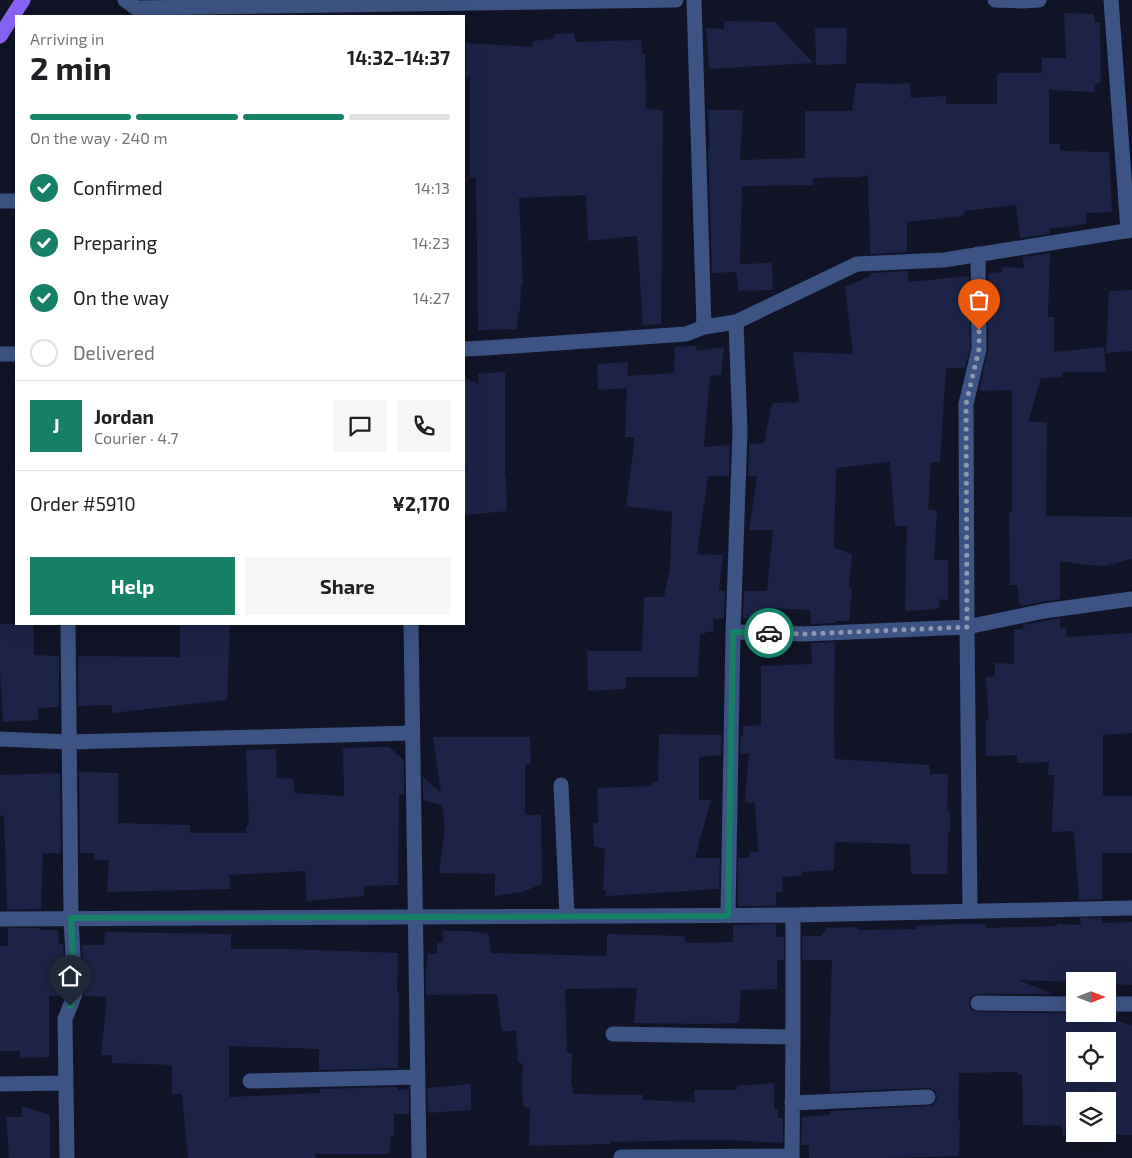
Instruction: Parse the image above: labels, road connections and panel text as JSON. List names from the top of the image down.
{
  "north": "right",
  "page": {
    "heading": ["2 min", "Arriving in", "14:32–14:37"],
    "panel": [
      "Jordan",
      "Courier · 4.7",
      "Order #5910",
      "¥2,170"
    ],
    "bar": "On the way · 240 m",
    "list": [
      ["Confirmed", "14:13"],
      ["Preparing", "14:23"],
      ["On the way", "14:27"],
      "Delivered"
    ],
    "round": "J",
    "buttons": ["Help", "Share"]
  }
}
